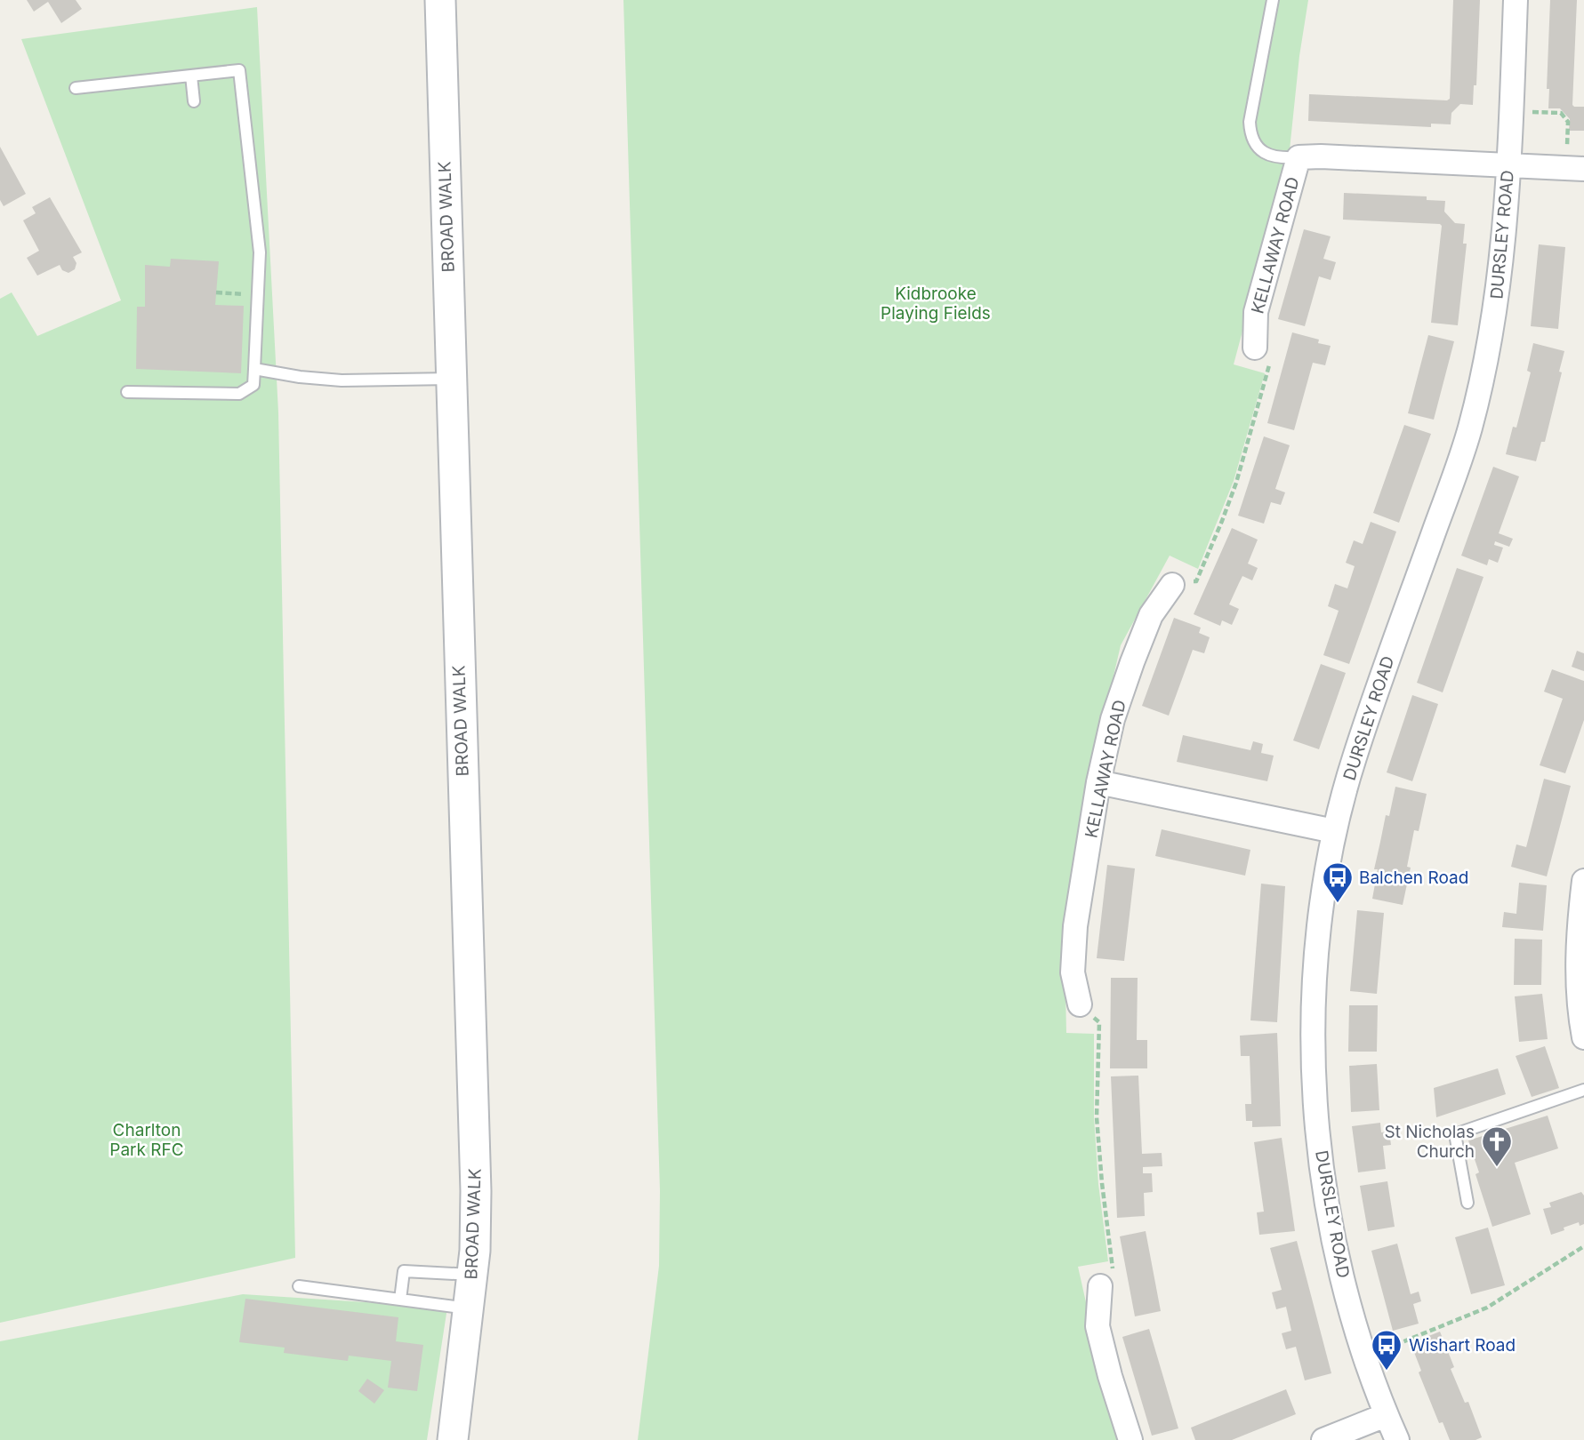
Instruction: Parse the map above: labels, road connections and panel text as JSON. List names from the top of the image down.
{
  "streets": {
    "street": ["BROAD WALK", "DURSLEY ROAD", "KELLAWAY ROAD"]
  },
  "crossings": [
    ["DURSLEY ROAD", "KELLAWAY ROAD"]
  ],
  "parks": ["Kidbrooke Playing Fields", "Charlton Park RFC"],
  "places": {
    "bus stop": ["Balchen Road", "Wishart Road"],
    "church": ["St Nicholas Church"]
  }
}
